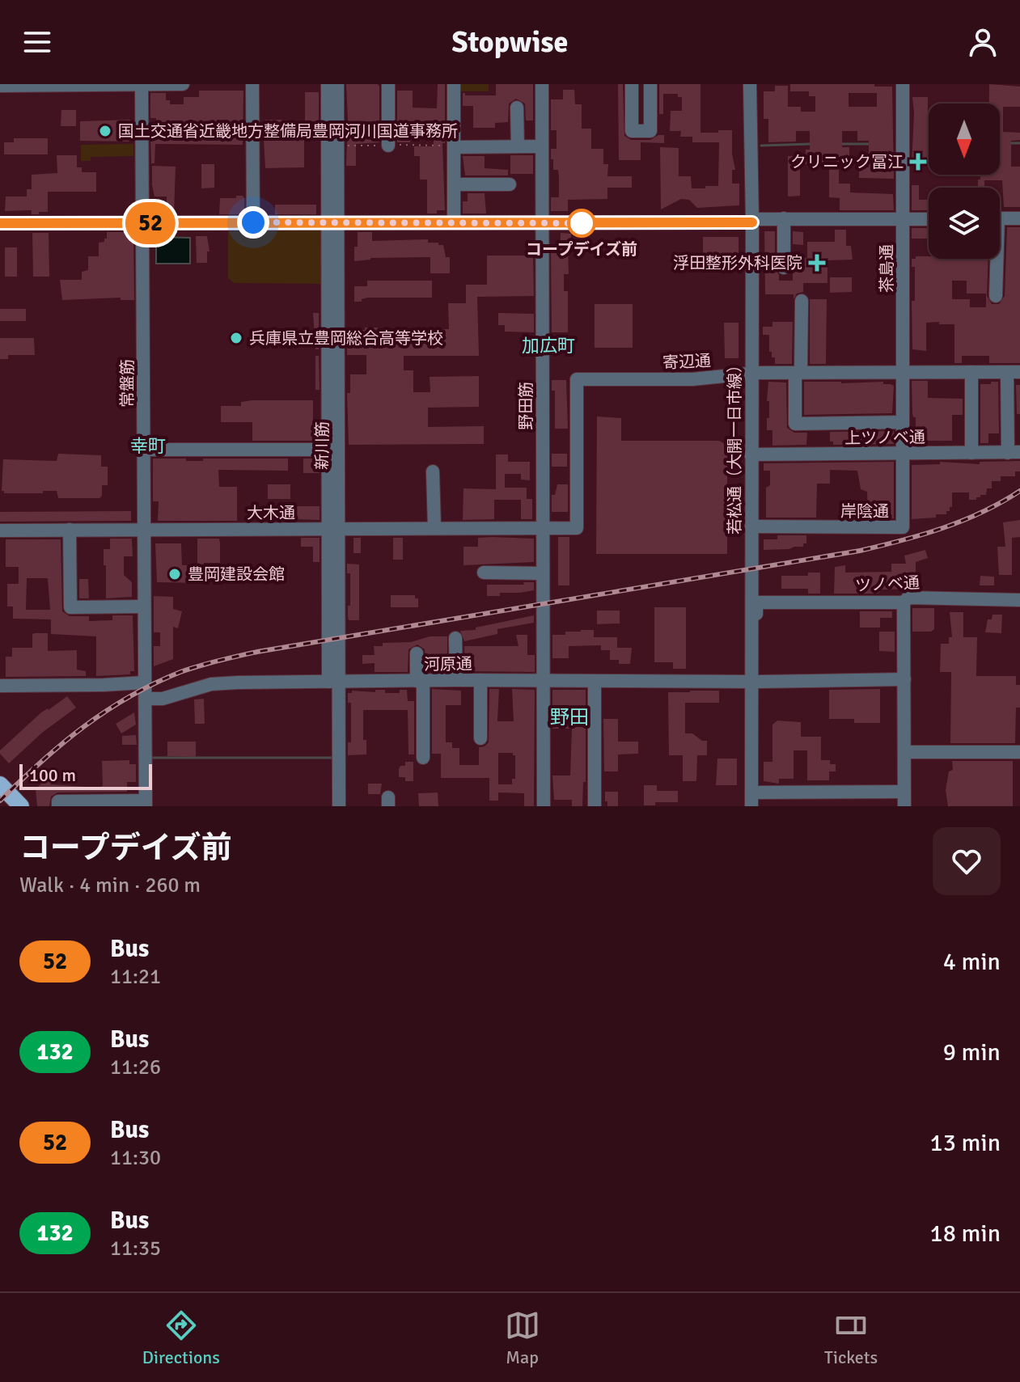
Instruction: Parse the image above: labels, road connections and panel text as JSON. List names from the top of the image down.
{
  "streets": {
    "street": [
      "茶島通",
      "寄辺通",
      "常盤筋",
      "野田筋",
      "上ツノベ通",
      "新川筋",
      "若松通（大開一日市線）",
      "岸陰通",
      "大木通",
      "ツノベ通",
      "河原通"
    ]
  },
  "crossings": [
    ["茶島通", "寄辺通"],
    ["茶島通", "上ツノベ通"],
    ["茶島通", "岸陰通"],
    ["寄辺通", "野田筋"],
    ["寄辺通", "若松通（大開一日市線）"],
    ["寄辺通", "大木通"],
    ["常盤筋", "大木通"],
    ["常盤筋", "河原通"],
    ["野田筋", "大木通"],
    ["野田筋", "河原通"],
    ["上ツノベ通", "若松通（大開一日市線）"],
    ["上ツノベ通", "岸陰通"],
    ["新川筋", "大木通"],
    ["新川筋", "河原通"],
    ["若松通（大開一日市線）", "岸陰通"],
    ["若松通（大開一日市線）", "ツノベ通"],
    ["若松通（大開一日市線）", "河原通"],
    ["ツノベ通", "河原通"]
  ],
  "districts": ["加広町", "幸町", "野田"],
  "places": {
    "other": [
      "国土交通省近畿地方整備局豊岡河川国道事務所",
      "コープデイズ前",
      "兵庫県立豊岡総合高等学校",
      "豊岡建設会館"
    ],
    "health": ["クリニック冨江", "浮田整形外科医院"]
  },
  "lines": ["bus line 52"],
  "scale_bar": "100 m",
  "north": "bottom",
  "page": {
    "header": "Stopwise",
    "on_map": "52",
    "scale": "100 m",
    "heading": ["コープデイズ前", "Walk · 4 min · 260 m"],
    "list": [
      {
        "mark": "52",
        "name": "Bus",
        "note": "11:21",
        "value": "4 min"
      },
      {
        "mark": "132",
        "name": "Bus",
        "note": "11:26",
        "value": "9 min"
      },
      {
        "mark": "52",
        "name": "Bus",
        "note": "11:30",
        "value": "13 min"
      },
      {
        "mark": "132",
        "name": "Bus",
        "note": "11:35",
        "value": "18 min"
      }
    ],
    "tabs": ["Directions", "Map", "Tickets"]
  }
}
